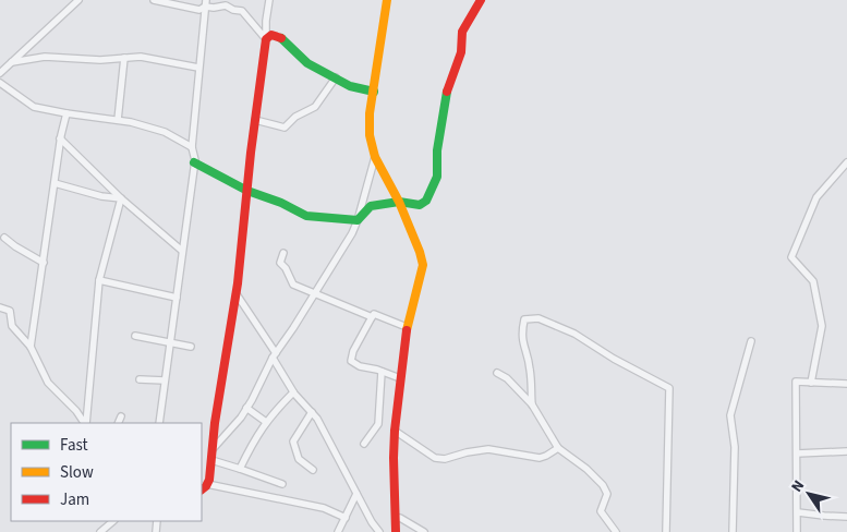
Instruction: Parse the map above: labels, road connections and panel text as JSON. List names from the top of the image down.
{
  "legend": ["Fast", "Slow", "Jam"],
  "north": "top left"
}
